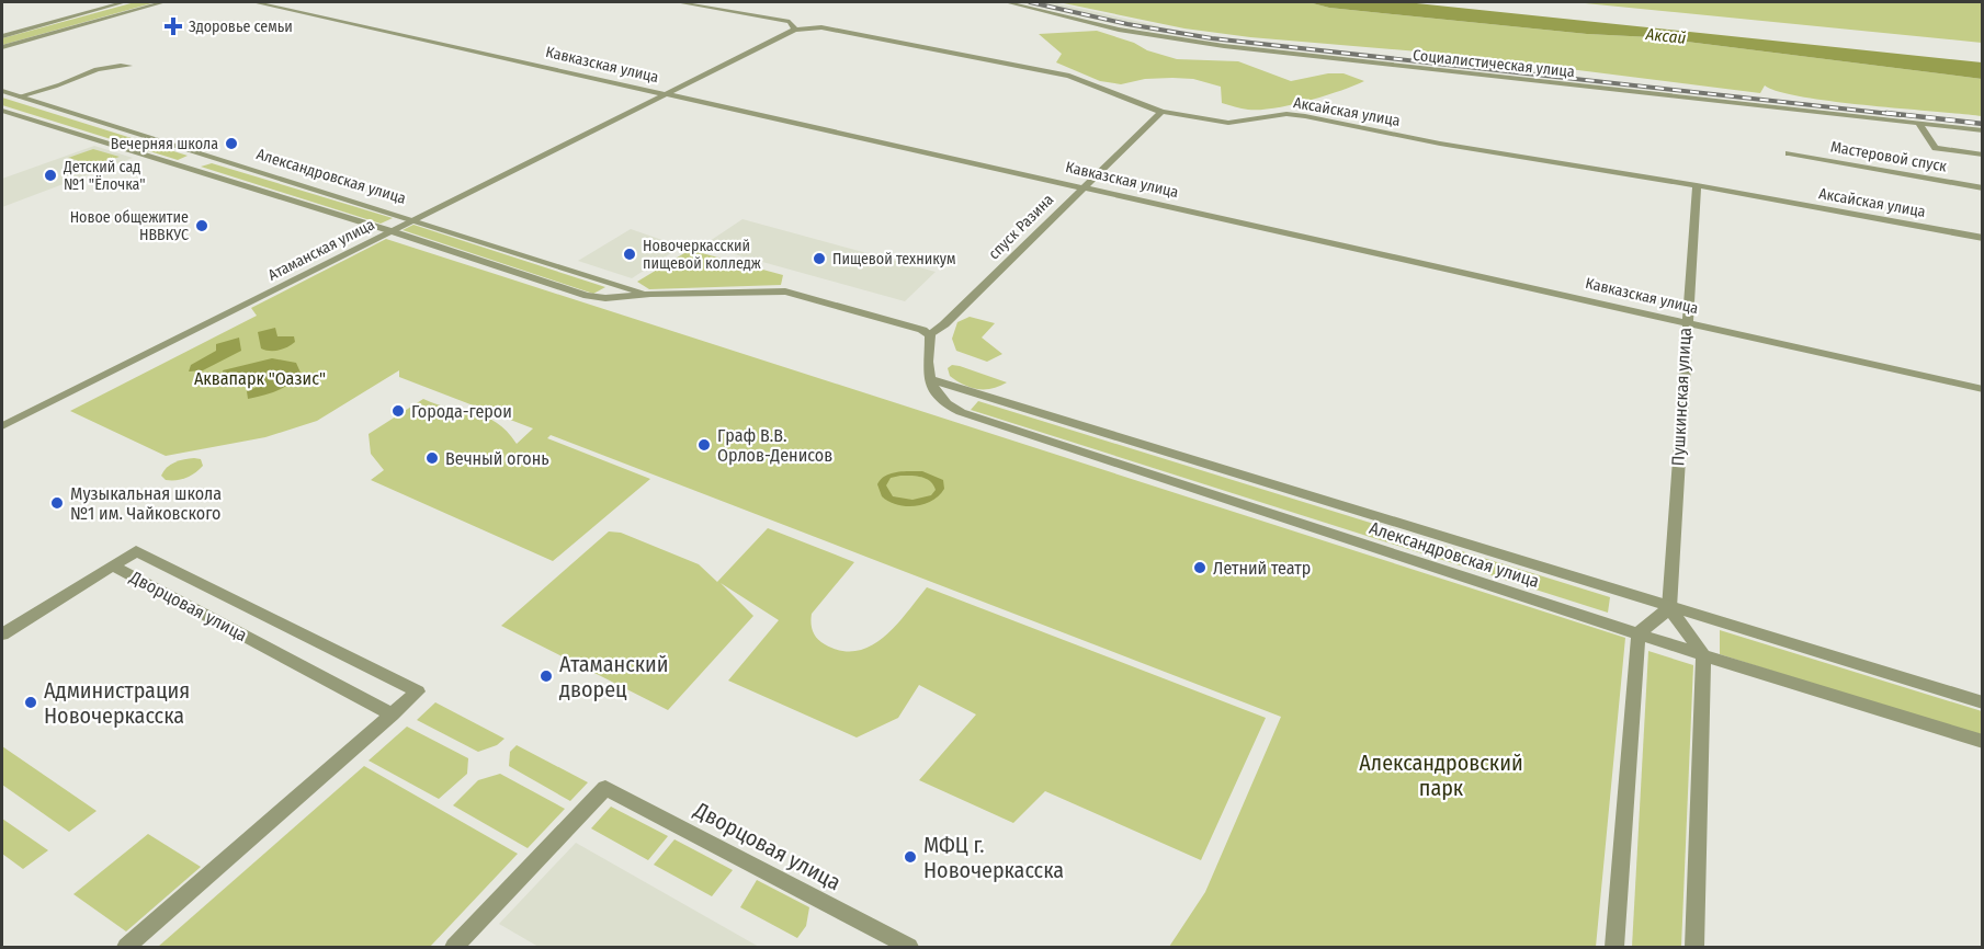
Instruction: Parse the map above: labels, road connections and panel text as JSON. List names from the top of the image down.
{
  "streets": {
    "street": [
      "Социалистическая улица",
      "Кавказская улица",
      "Аксайская улица",
      "Мастеровой спуск",
      "Александровская улица",
      "спуск Разина",
      "Атаманская улица",
      "Пушкинская улица",
      "Дворцовая улица"
    ]
  },
  "crossings": [
    ["Кавказская улица", "спуск Разина"],
    ["Кавказская улица", "Атаманская улица"],
    ["Кавказская улица", "Пушкинская улица"],
    ["Аксайская улица", "спуск Разина"],
    ["Аксайская улица", "Атаманская улица"],
    ["Аксайская улица", "Пушкинская улица"],
    ["Александровская улица", "спуск Разина"],
    ["Александровская улица", "Атаманская улица"],
    ["Александровская улица", "Пушкинская улица"]
  ],
  "water": ["Аксай"],
  "parks": ["Аквапарк \"Оазис\"", "Александровский парк"],
  "places": {
    "health": ["Здоровье семьи"],
    "other": [
      "Вечерняя школа",
      "Детский сад №1 \"Ёлочка\"",
      "Новое общежитие НВВКУС",
      "Новочеркасский пищевой колледж",
      "Пищевой техникум",
      "Города-герои",
      "Граф В.В. Орлов-Денисов",
      "Вечный огонь",
      "Музыкальная школа №1 им. Чайковского",
      "Летний театр",
      "Атаманский дворец",
      "Администрация Новочеркасска",
      "МФЦ г. Новочеркасска"
    ]
  }
}
